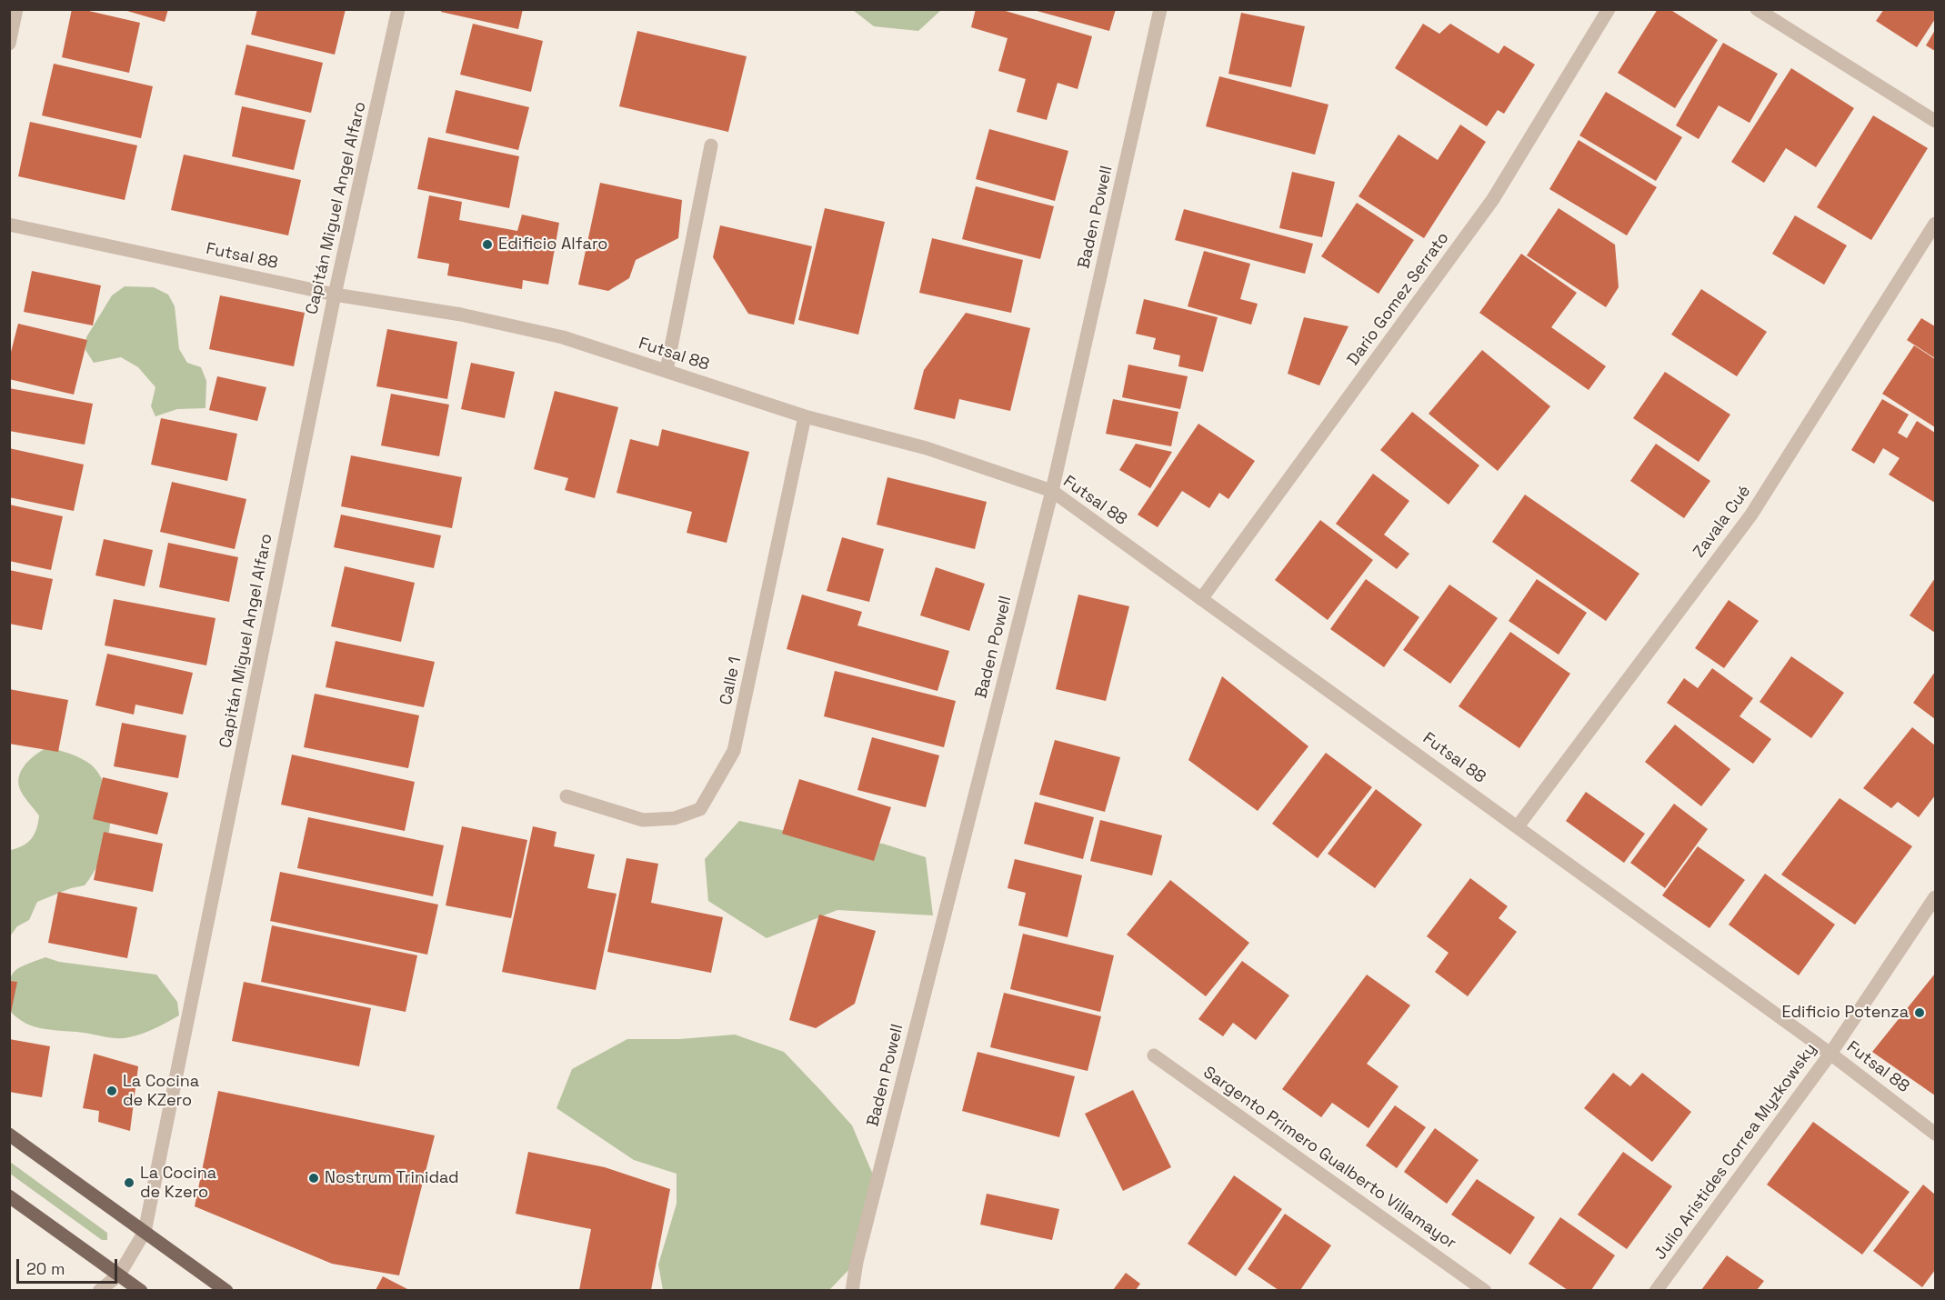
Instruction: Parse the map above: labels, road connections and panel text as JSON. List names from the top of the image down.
{
  "streets": {
    "street": [
      "Capitán Miguel Angel Alfaro",
      "Baden Powell",
      "Futsal 88",
      "Dario Gomez Serrato",
      "Zavala Cué",
      "Calle 1",
      "Julio Aristides Correa Myzkowsky",
      "Sargento Primero Gualberto Villamayor"
    ]
  },
  "crossings": [
    ["Capitán Miguel Angel Alfaro", "Futsal 88"],
    ["Baden Powell", "Futsal 88"],
    ["Futsal 88", "Dario Gomez Serrato"],
    ["Futsal 88", "Zavala Cué"],
    ["Futsal 88", "Calle 1"],
    ["Futsal 88", "Julio Aristides Correa Myzkowsky"]
  ],
  "places": [
    "Edificio Alfaro",
    "Edificio Potenza",
    "La Cocina de KZero",
    "Nostrum Trinidad",
    "La Cocina de Kzero"
  ],
  "scale_bar": "20 m"
}
